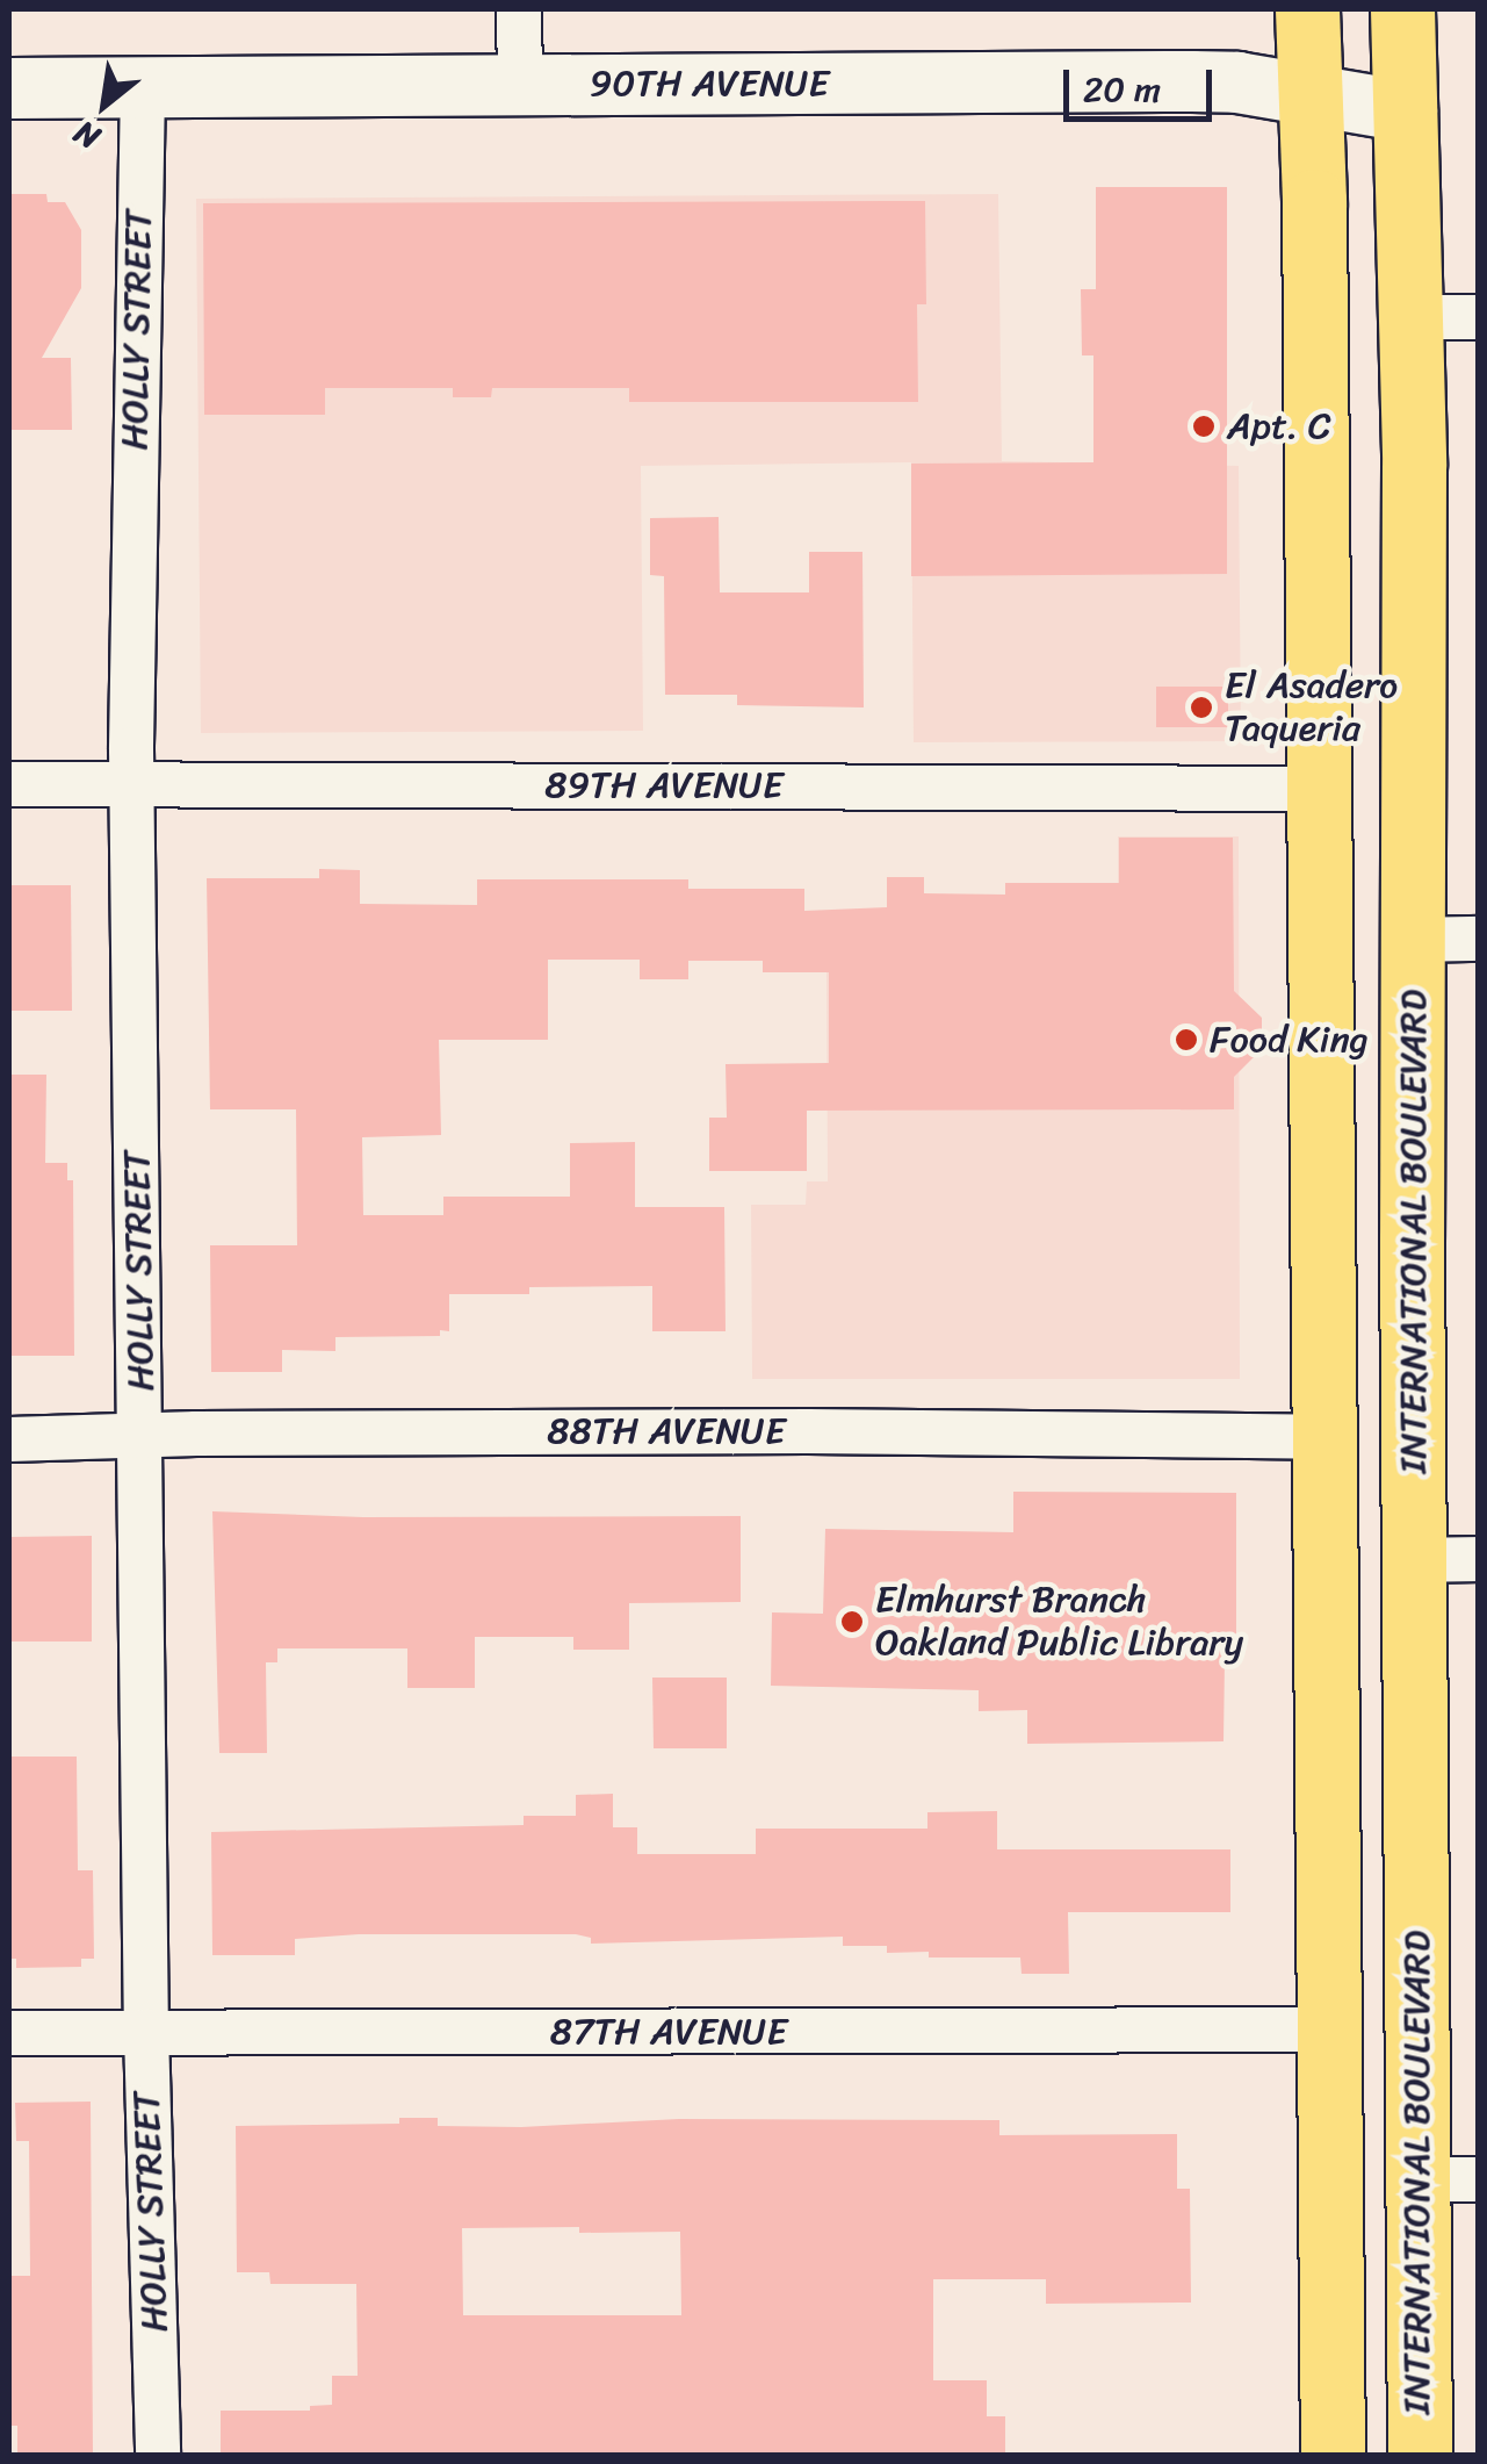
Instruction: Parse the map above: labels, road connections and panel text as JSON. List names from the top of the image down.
{
  "streets": {
    "main road": ["INTERNATIONAL BOULEVARD"],
    "street": [
      "90TH AVENUE",
      "HOLLY STREET",
      "89TH AVENUE",
      "88TH AVENUE",
      "87TH AVENUE"
    ]
  },
  "crossings": [
    ["90TH AVENUE", "HOLLY STREET"],
    ["90TH AVENUE", "INTERNATIONAL BOULEVARD"],
    ["HOLLY STREET", "89TH AVENUE"],
    ["HOLLY STREET", "88TH AVENUE"],
    ["HOLLY STREET", "87TH AVENUE"]
  ],
  "places": [
    "Apt. C",
    "El Asadero Taqueria",
    "Food King",
    "Elmhurst Branch Oakland Public Library"
  ],
  "scale_bar": "20 m",
  "north": "bottom left"
}
